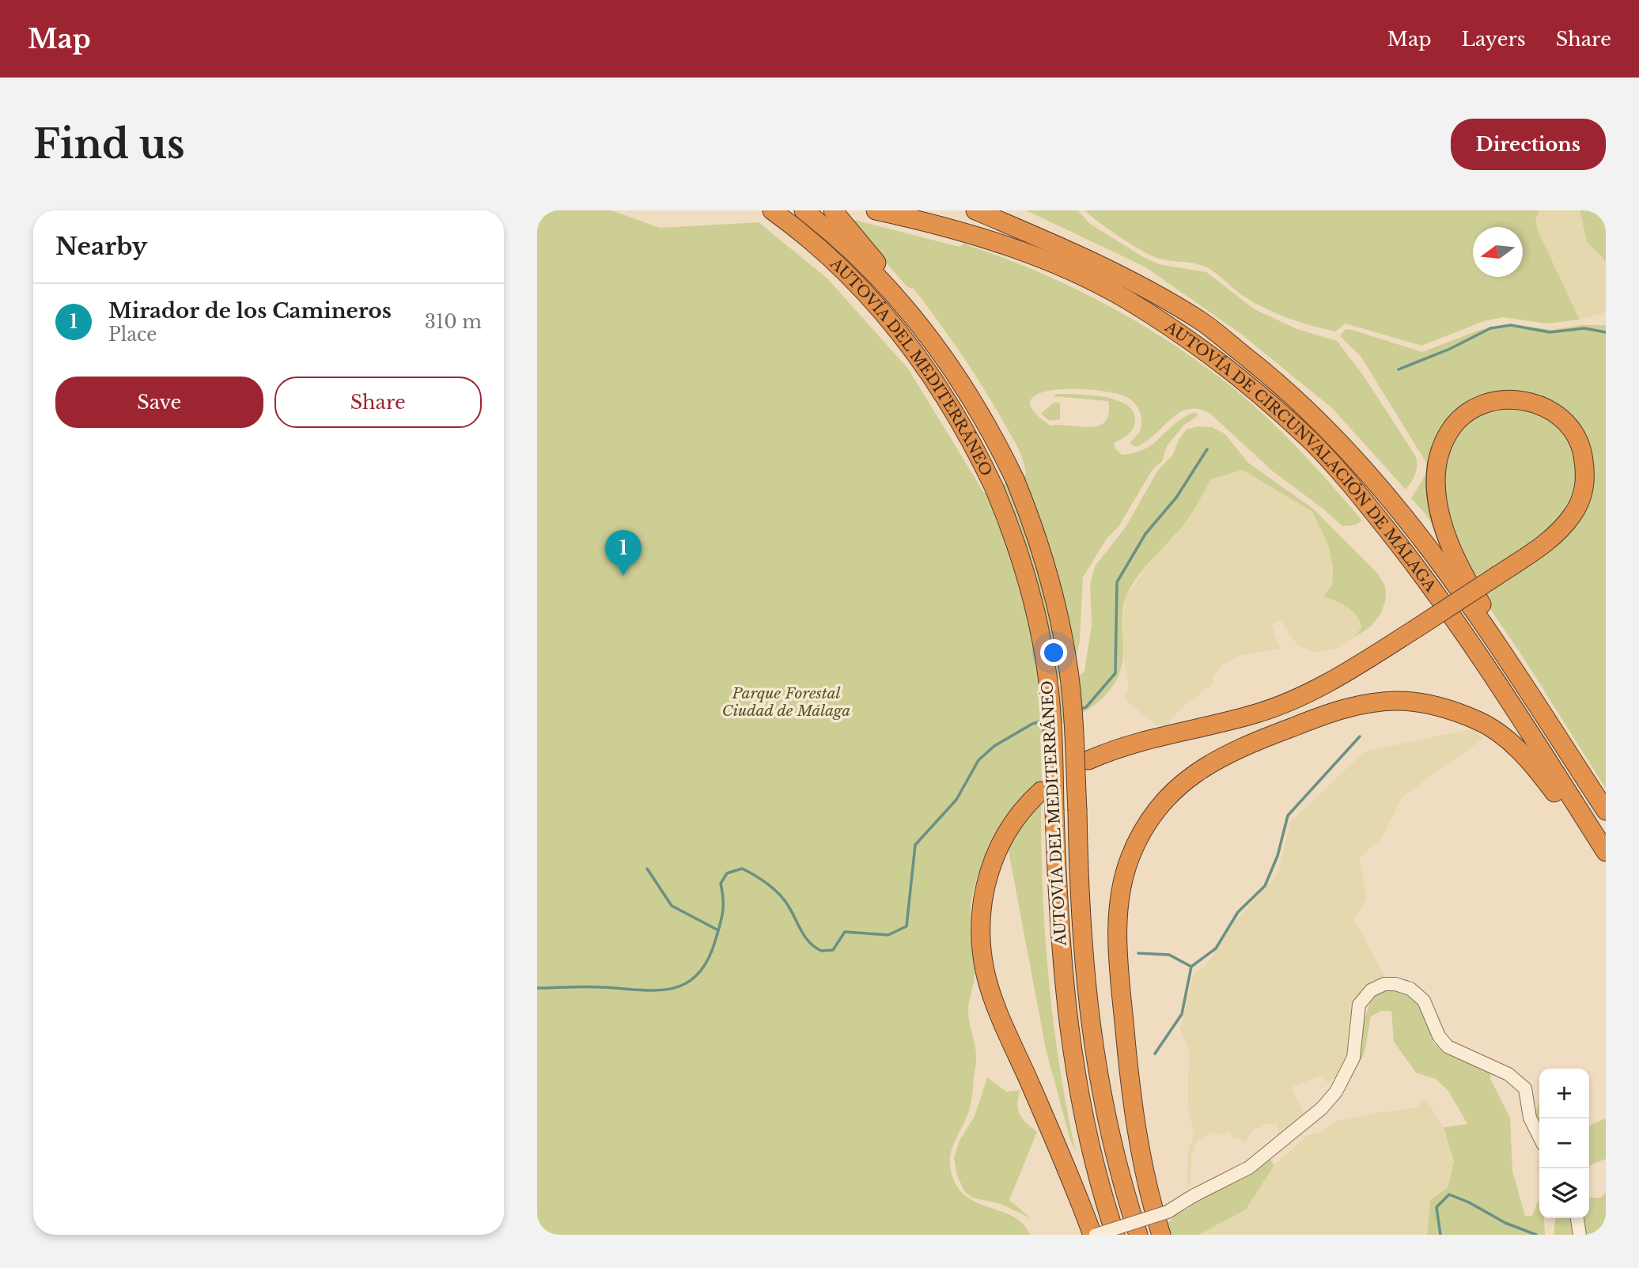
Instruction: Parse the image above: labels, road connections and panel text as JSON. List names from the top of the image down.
{
  "streets": {
    "highway": ["AUTOVÍA DEL MEDITERRÁNEO", "AUTOVÍA DE CIRCUNVALACIÓN DE MÁLAGA"]
  },
  "parks": ["Parque Forestal Ciudad de Málaga"],
  "north": "left",
  "page": {
    "header": "Map",
    "nav": ["Map", "Layers", "Share"],
    "buttons": [
      "Directions",
      ["Save", "Share"]
    ],
    "title": "Find us",
    "heading": "Nearby",
    "list": [
      {
        "mark": "1",
        "name": "Mirador de los Camineros",
        "note": "Place",
        "value": "310 m"
      }
    ],
    "pins": "1",
    "map_buttons": ["+", "−"]
  }
}
